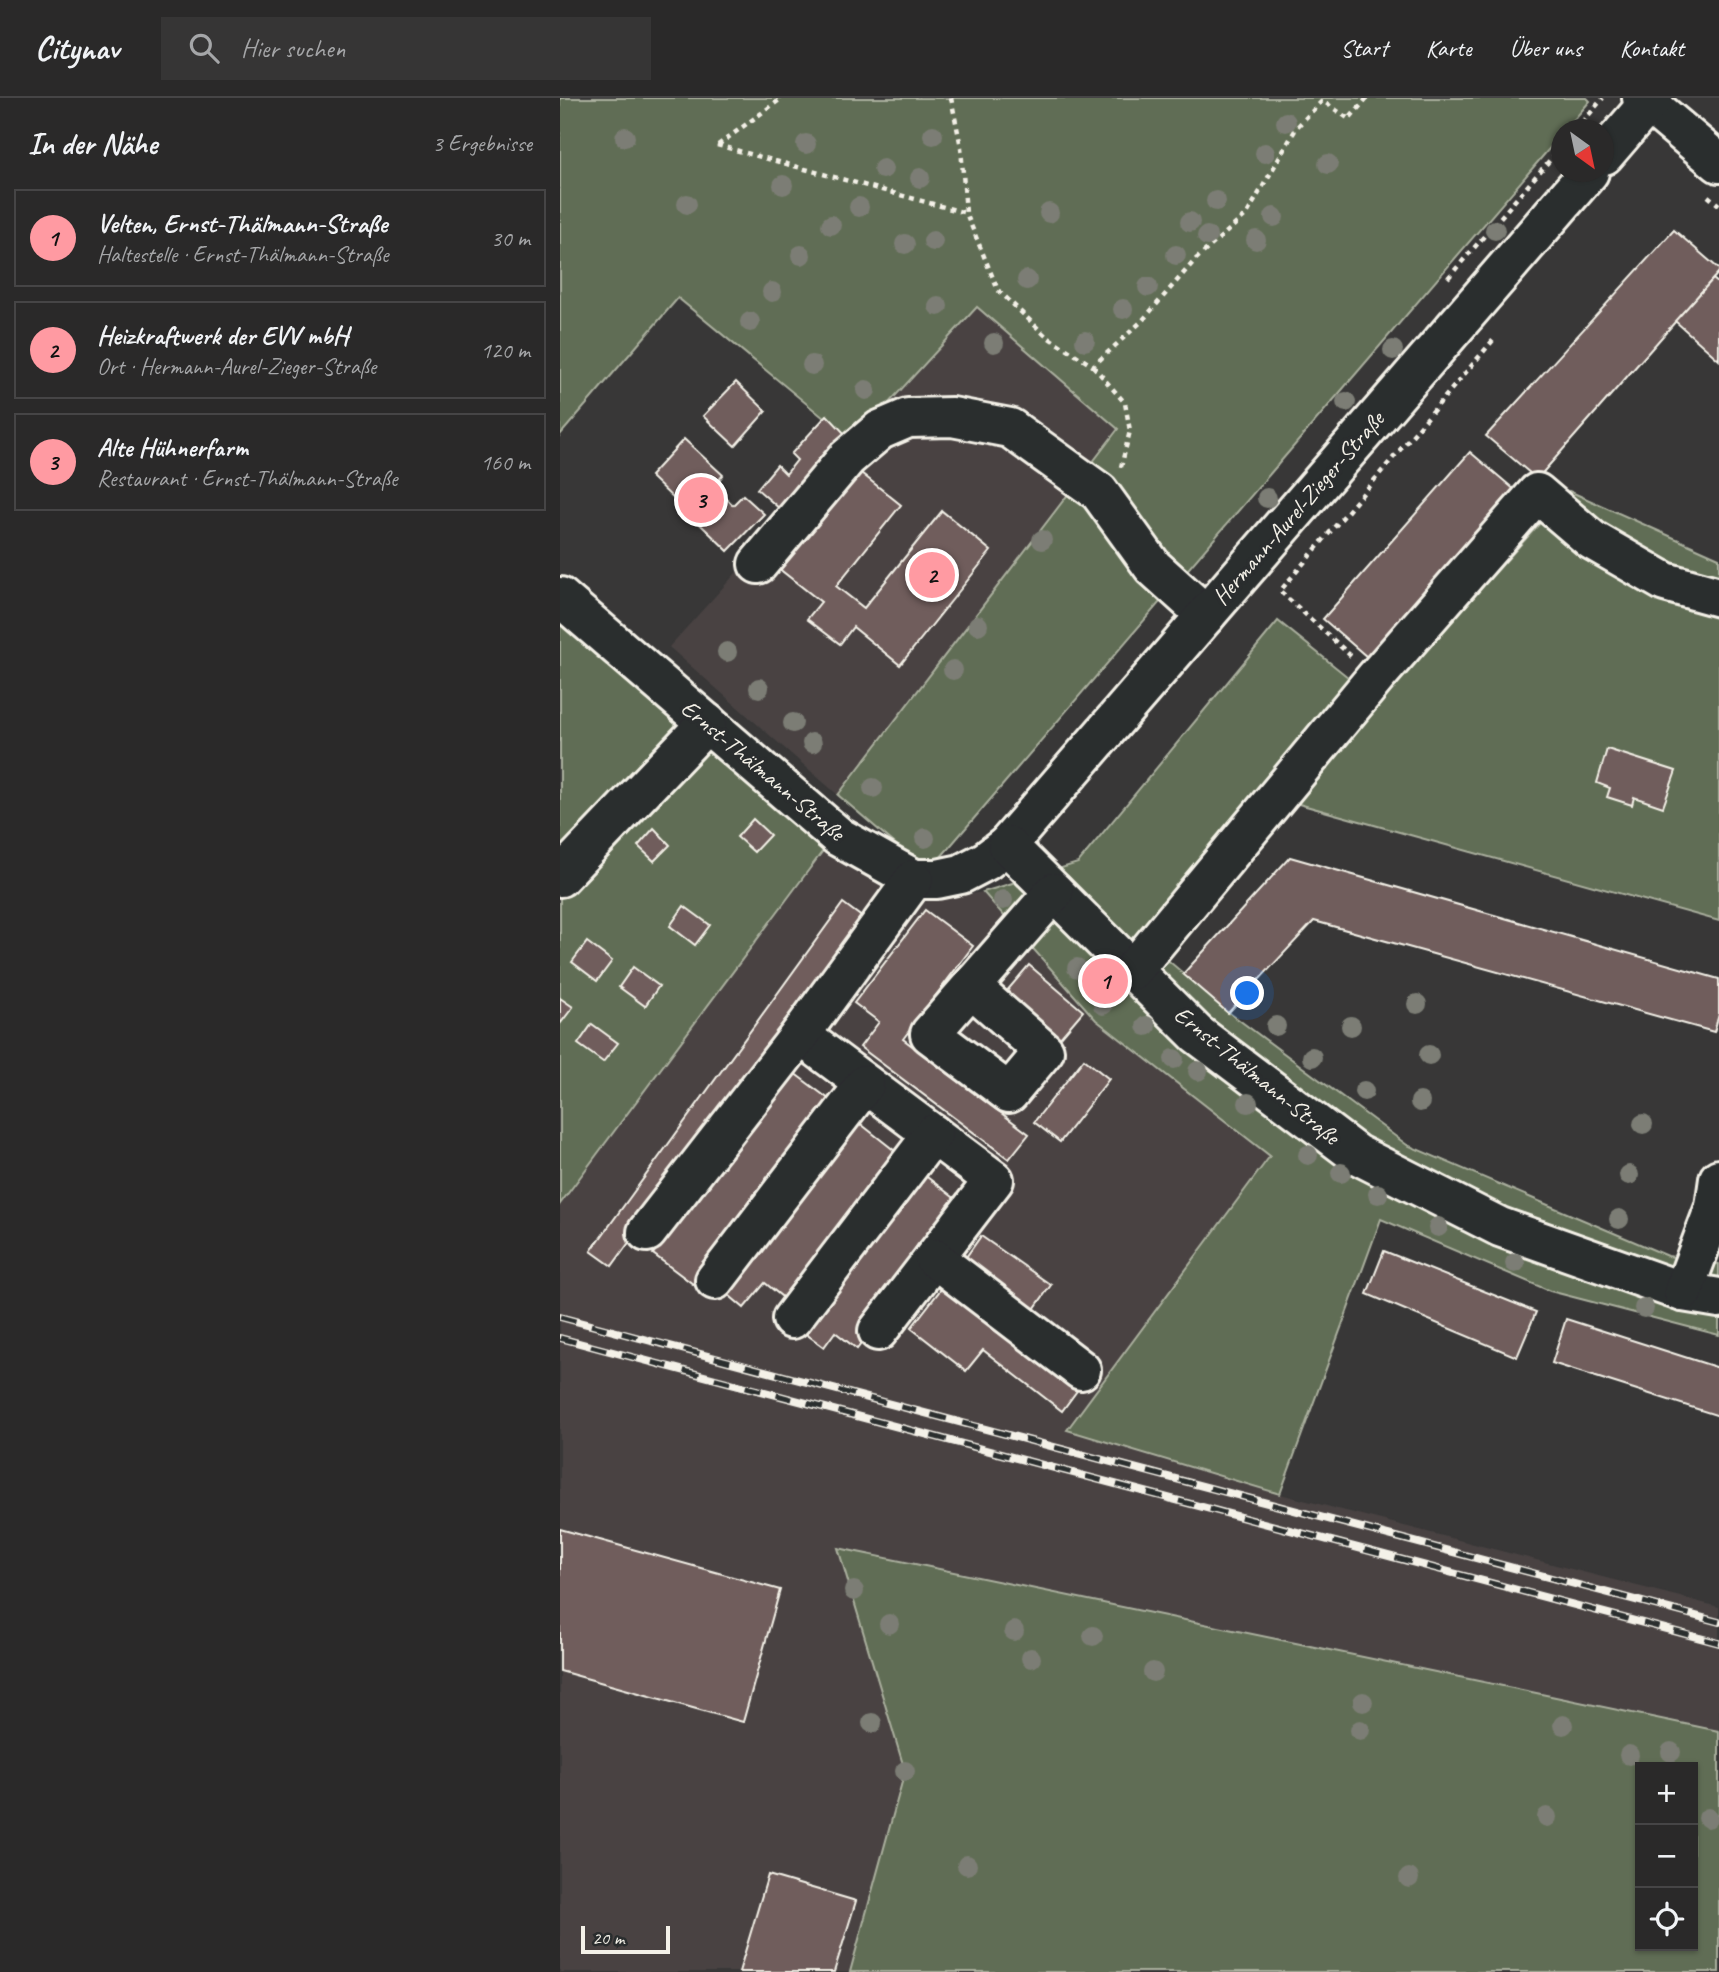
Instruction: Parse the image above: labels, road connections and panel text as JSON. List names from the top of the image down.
{
  "streets": {
    "street": ["Hermann-Aurel-Zieger-Straße", "Ernst-Thälmann-Straße"]
  },
  "crossings": [
    ["Hermann-Aurel-Zieger-Straße", "Ernst-Thälmann-Straße"]
  ],
  "scale_bar": "20 m",
  "north": "bottom right",
  "page": {
    "header": "Citynav",
    "search": "Hier suchen",
    "nav": [
      "Start",
      "Karte",
      "Über uns",
      "Kontakt"
    ],
    "heading": ["In der Nähe", "3 Ergebnisse"],
    "list": [
      {
        "mark": "1",
        "name": "Velten, Ernst-Thälmann-Straße",
        "note": "Haltestelle · Ernst-Thälmann-Straße",
        "value": "30 m"
      },
      {
        "mark": "2",
        "name": "Heizkraftwerk der EVV mbH",
        "note": "Ort · Hermann-Aurel-Zieger-Straße",
        "value": "120 m"
      },
      {
        "mark": "3",
        "name": "Alte Hühnerfarm",
        "note": "Restaurant · Ernst-Thälmann-Straße",
        "value": "160 m"
      }
    ],
    "pins": ["3", "2", "1"],
    "map_buttons": ["+", "−"],
    "scale": "20 m"
  }
}
